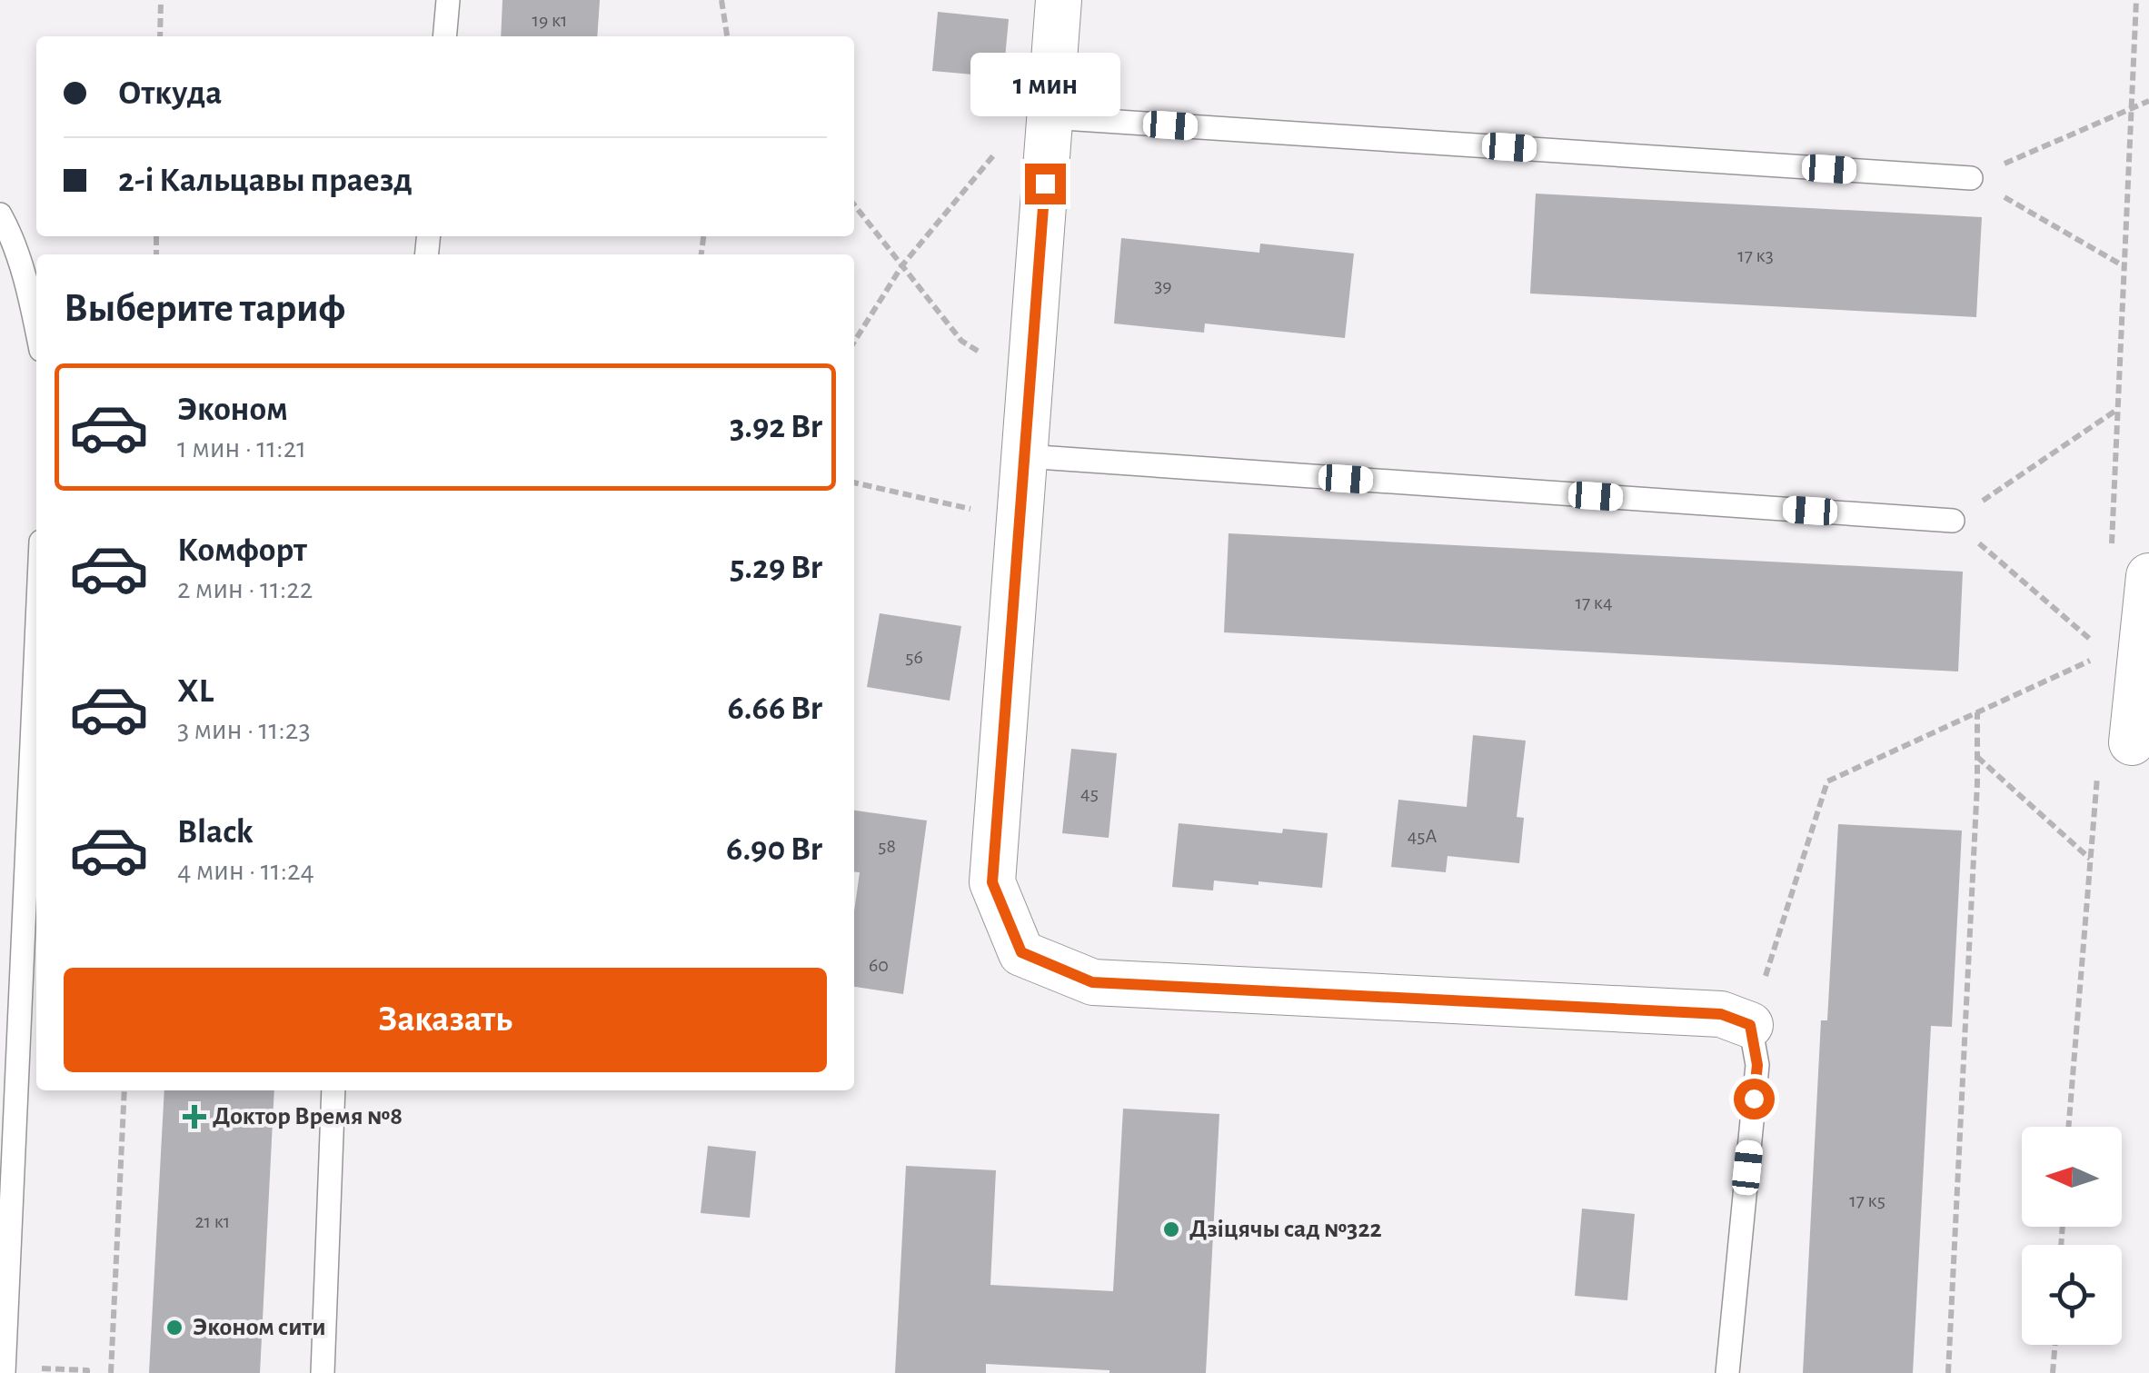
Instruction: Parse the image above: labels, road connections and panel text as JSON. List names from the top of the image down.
{
  "places": {
    "health": ["Доктор Время №8"],
    "other": ["Дзіцячы сад №322", "Эконом сити"]
  },
  "house_numbers": [
    "19 к1",
    "17 к3",
    "39",
    "17 к4",
    "56",
    "45",
    "45А",
    "58",
    "60",
    "17 к5",
    "21 к1"
  ],
  "north": "left",
  "page": {
    "banner": ["Откуда", "2-і Кальцавы праезд"],
    "bubble": "1 мин",
    "heading": "Выберите тариф",
    "list": [
      {
        "name": "Эконом",
        "note": "1 мин · 11:21",
        "value": "3.92 Br"
      },
      {
        "name": "Комфорт",
        "note": "2 мин · 11:22",
        "value": "5.29 Br"
      },
      {
        "name": "XL",
        "note": "3 мин · 11:23",
        "value": "6.66 Br"
      },
      {
        "name": "Black",
        "note": "4 мин · 11:24",
        "value": "6.90 Br"
      }
    ],
    "buttons": "Заказать"
  }
}
